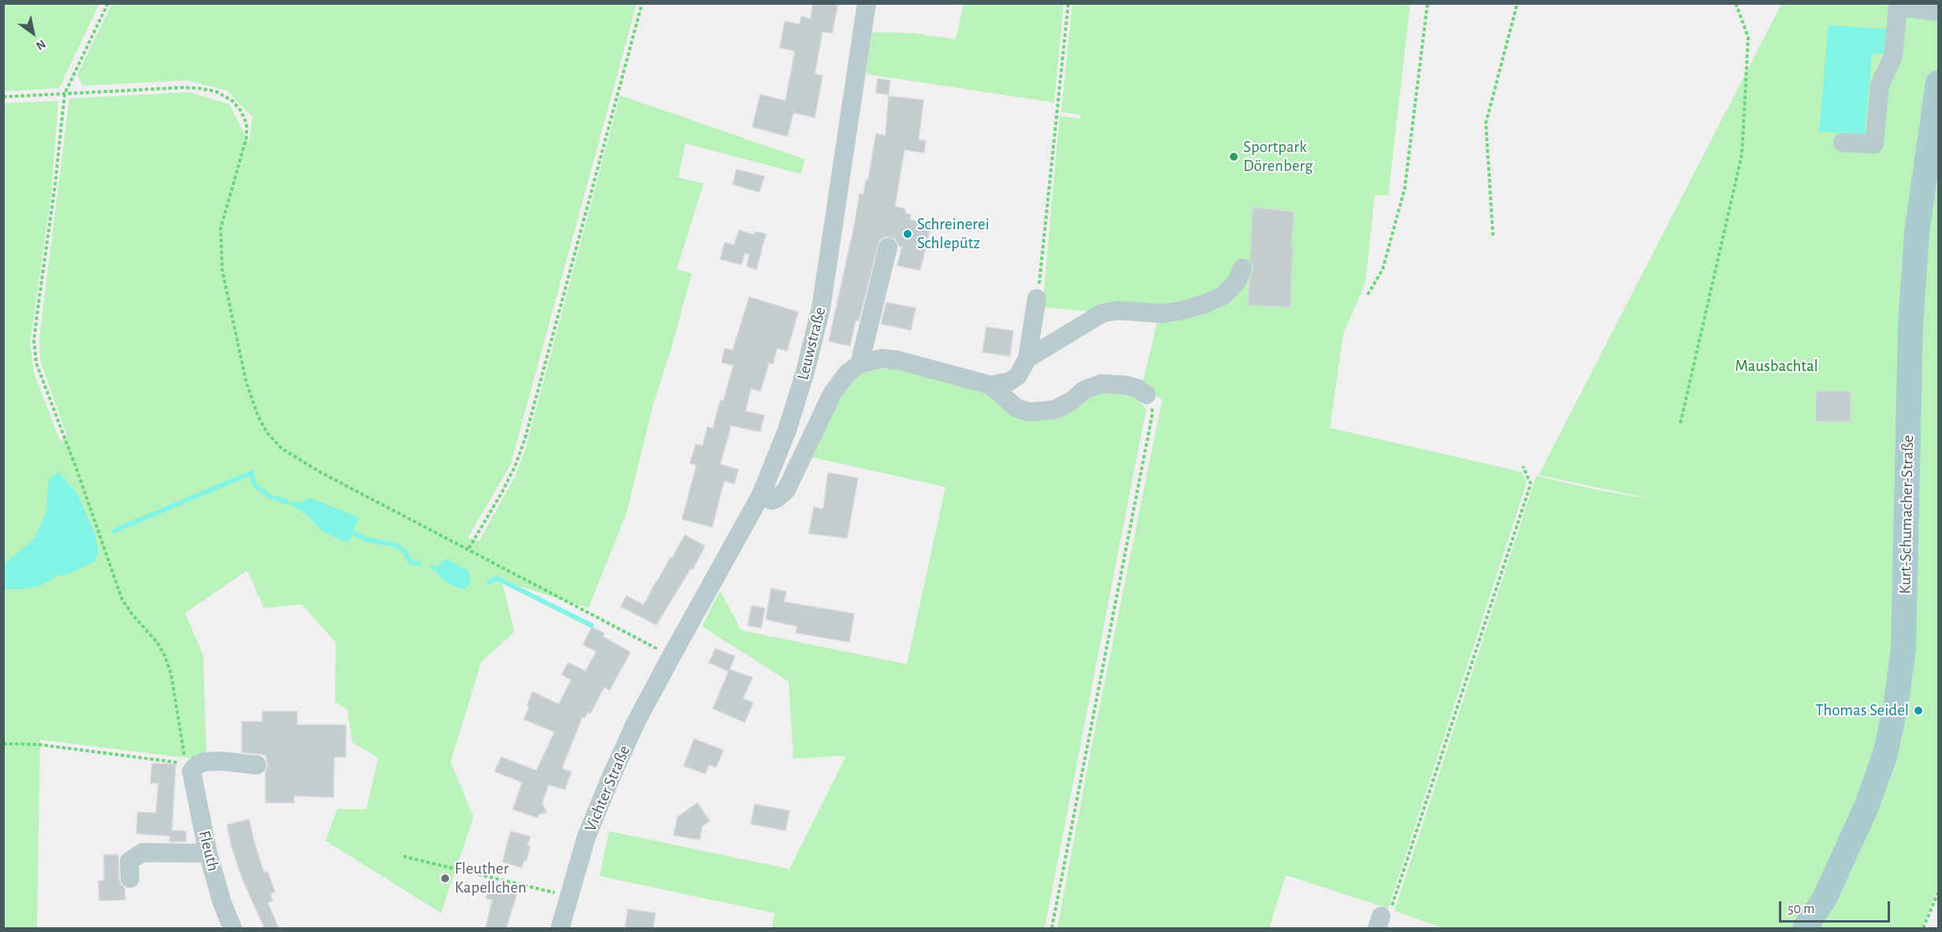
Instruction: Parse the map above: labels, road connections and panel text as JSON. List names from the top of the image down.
{
  "streets": {
    "main road": ["Kurt-Schumacher-Straße"],
    "street": ["Leuwstraße", "Vichter Straße", "Fleuth"]
  },
  "crossings": [
    ["Leuwstraße", "Vichter Straße"]
  ],
  "parks": ["Mausbachtal"],
  "places": [
    "Sportpark Dörenberg",
    "Schreinerei Schlepütz",
    "Thomas Seidel",
    "Fleuther Kapellchen"
  ],
  "scale_bar": "50 m",
  "north": "bottom right"
}
